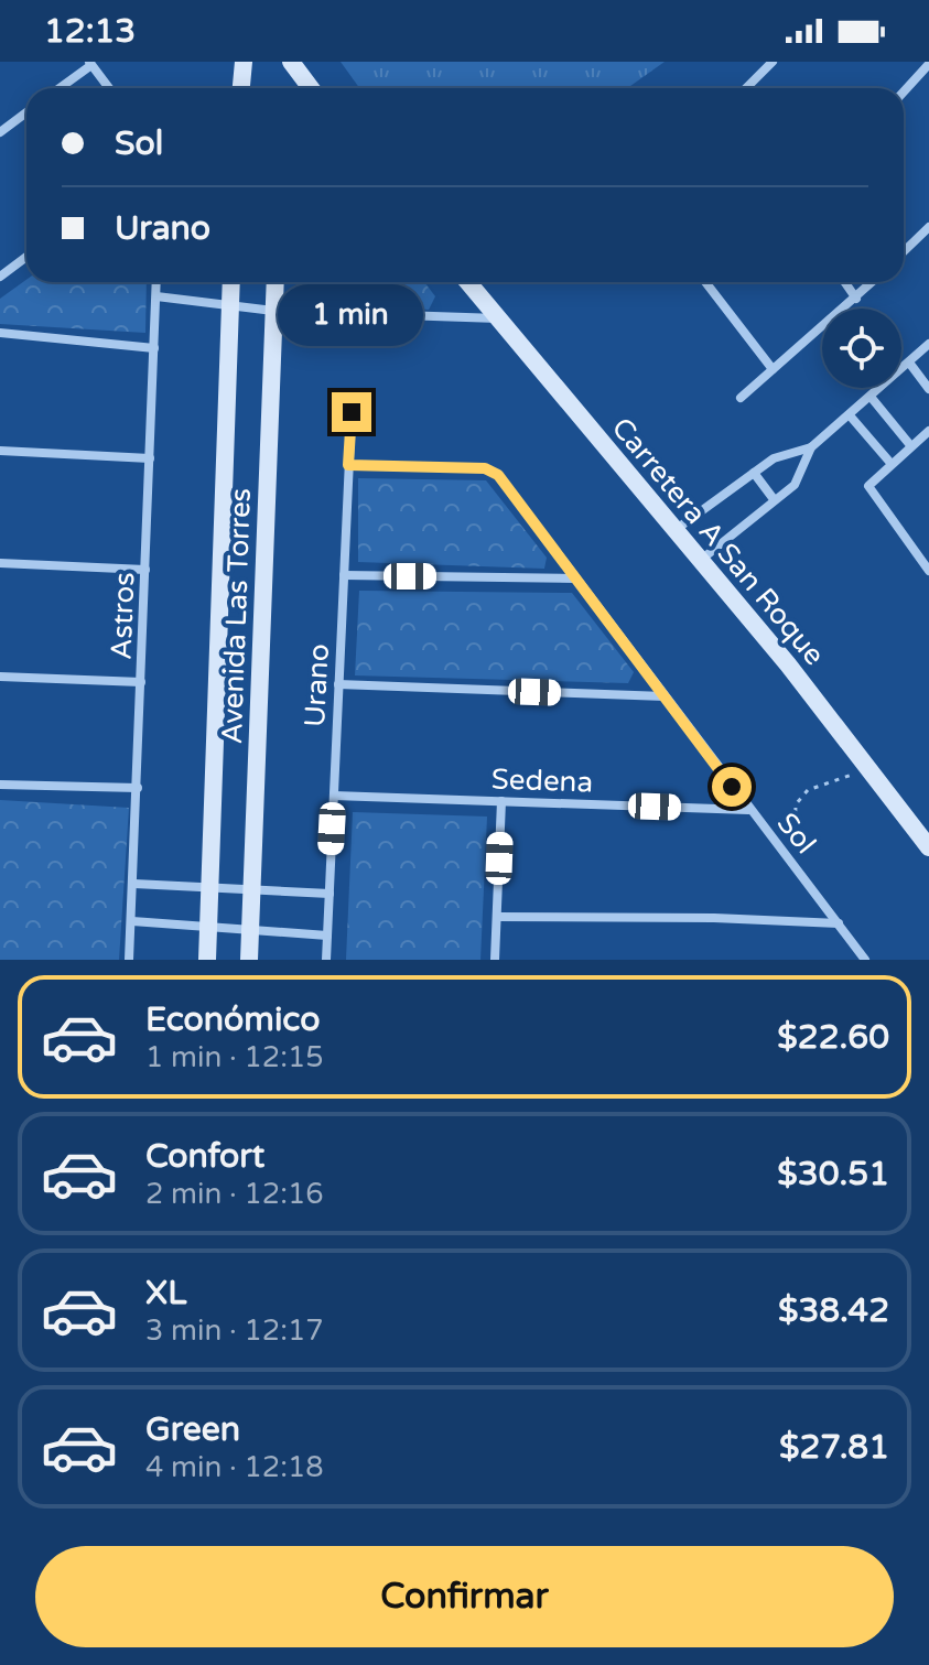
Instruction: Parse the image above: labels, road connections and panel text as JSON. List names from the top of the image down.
{
  "streets": {
    "street": [
      "Carretera A San Roque",
      "Astros",
      "Avenida Las Torres",
      "Urano",
      "Sedena",
      "Sol"
    ]
  },
  "crossings": [
    ["Urano", "Sedena"],
    ["Urano", "Sol"],
    ["Sedena", "Sol"]
  ],
  "page": {
    "status": "12:13",
    "banner": ["Sol", "Urano"],
    "bubble": "1 min",
    "list": [
      {
        "name": "Económico",
        "note": "1 min · 12:15",
        "value": "$22.60"
      },
      {
        "name": "Confort",
        "note": "2 min · 12:16",
        "value": "$30.51"
      },
      {
        "name": "XL",
        "note": "3 min · 12:17",
        "value": "$38.42"
      },
      {
        "name": "Green",
        "note": "4 min · 12:18",
        "value": "$27.81"
      }
    ],
    "buttons": "Confirmar"
  }
}
